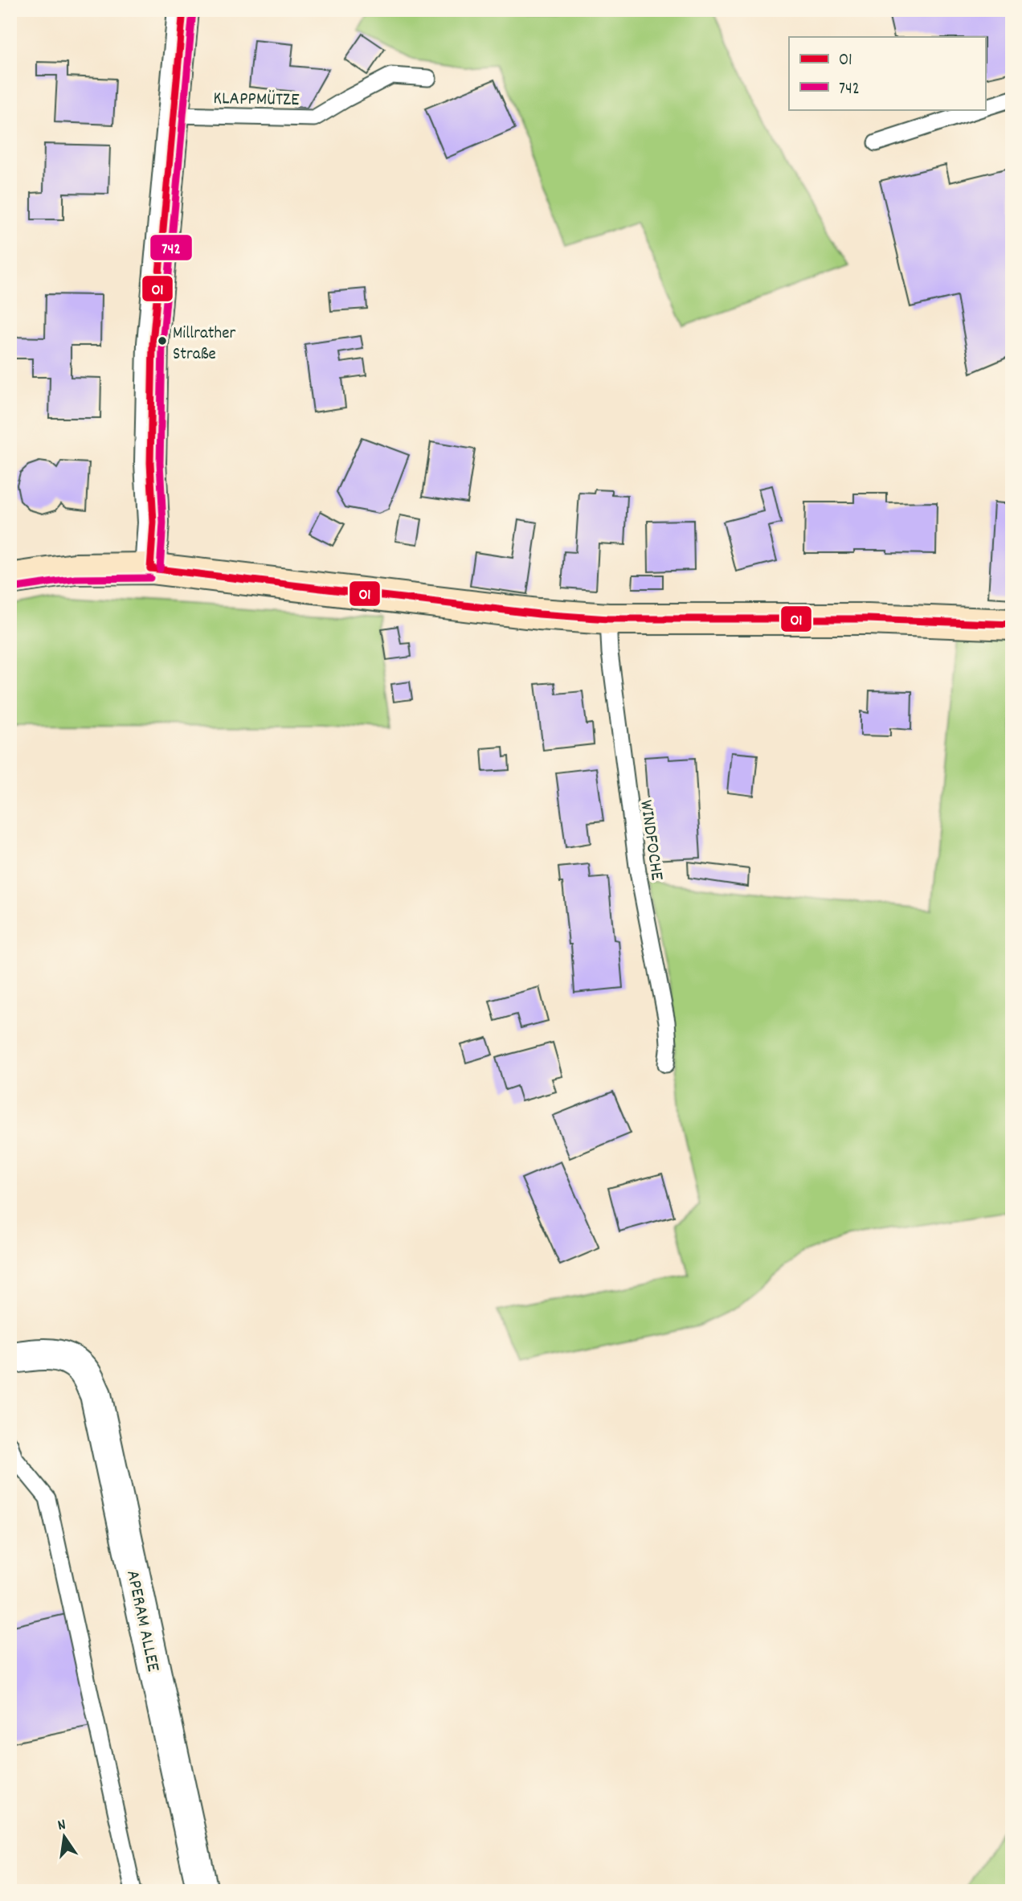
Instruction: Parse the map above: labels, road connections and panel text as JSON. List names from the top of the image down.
{
  "streets": {
    "street": ["APERAM ALLEE"],
    "lane": ["KLAPPMÜTZE", "WINDFOCHE"]
  },
  "places": ["Millrather Straße"],
  "lines": ["transit line O1", "transit line 742"],
  "legend": ["O1", "742"],
  "north": "top"
}
